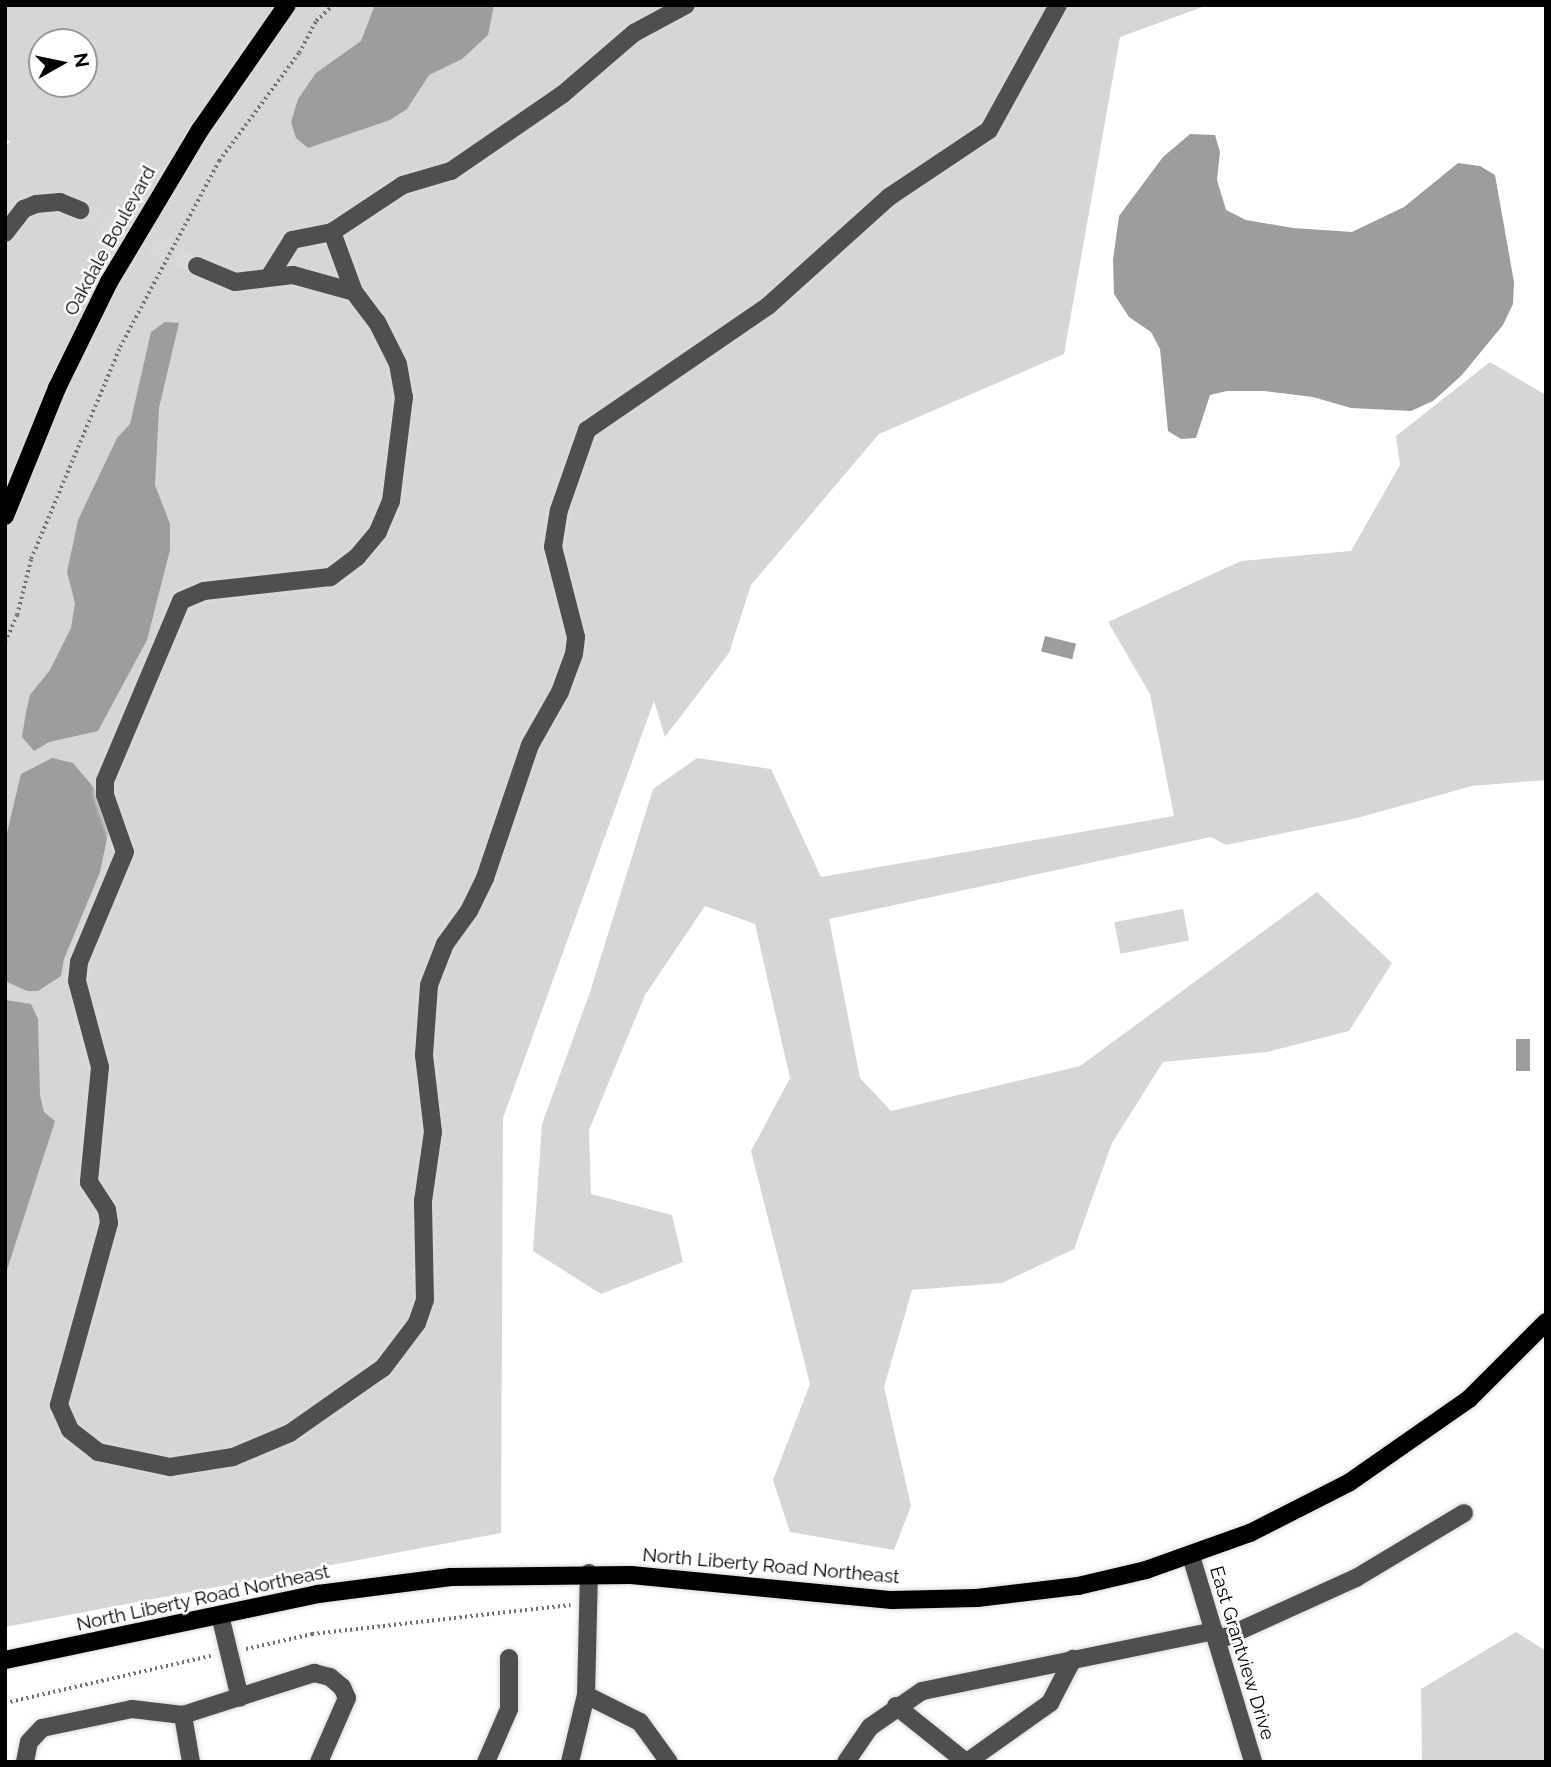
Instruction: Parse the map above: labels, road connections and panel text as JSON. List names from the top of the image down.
{
  "streets": {
    "main road": ["Oakdale Boulevard", "North Liberty Road Northeast"],
    "street": ["East Grantview Drive"]
  },
  "crossings": [
    ["North Liberty Road Northeast", "East Grantview Drive"]
  ],
  "north": "right"
}
